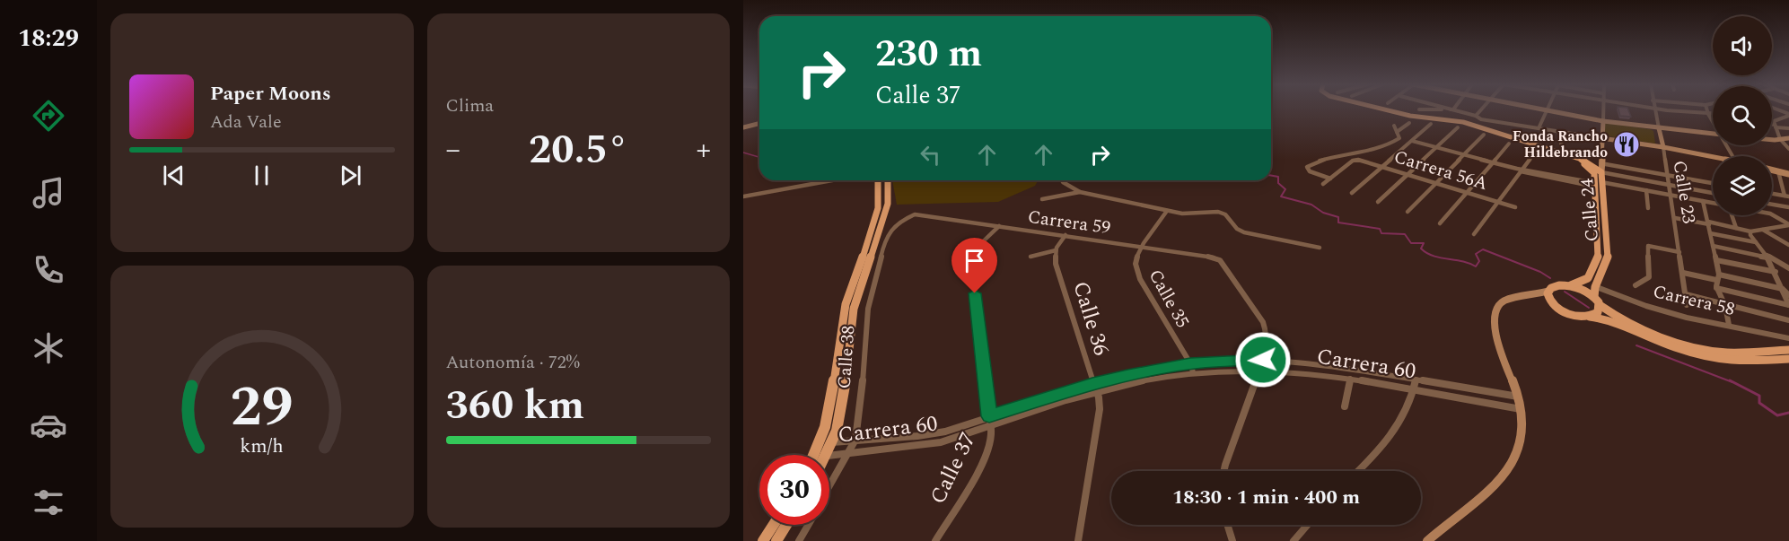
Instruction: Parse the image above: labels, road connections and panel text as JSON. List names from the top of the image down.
{
  "streets": {
    "main road": ["Calle 24", "Calle 38"],
    "street": [
      "Carrera 56A",
      "Calle 23",
      "Carrera 59",
      "Calle 35",
      "Carrera 58",
      "Calle 36",
      "Carrera 60",
      "Calle 37"
    ]
  },
  "crossings": [
    ["Calle 24", "Carrera 58"],
    ["Carrera 59", "Calle 35"],
    ["Carrera 59", "Calle 38"],
    ["Carrera 59", "Carrera 60"],
    ["Carrera 59", "Calle 37"],
    ["Calle 35", "Carrera 60"],
    ["Calle 36", "Carrera 60"],
    ["Calle 38", "Carrera 60"],
    ["Carrera 60", "Calle 37"]
  ],
  "places": {
    "restaurant": ["Fonda Rancho Hildebrando"]
  },
  "page": {
    "tabs": "18:29",
    "tile": [
      "Clima",
      ["Autonomía · 72%", "360 km"]
    ],
    "turn": ["230 m", "Calle 37"],
    "song": ["Paper Moons", "Ada Vale"],
    "heat": ["−", "20.5°", "+"],
    "limit": "30",
    "trip": "18:30 · 1 min · 400 m",
    "gauge": ["29", "km/h"]
  }
}
